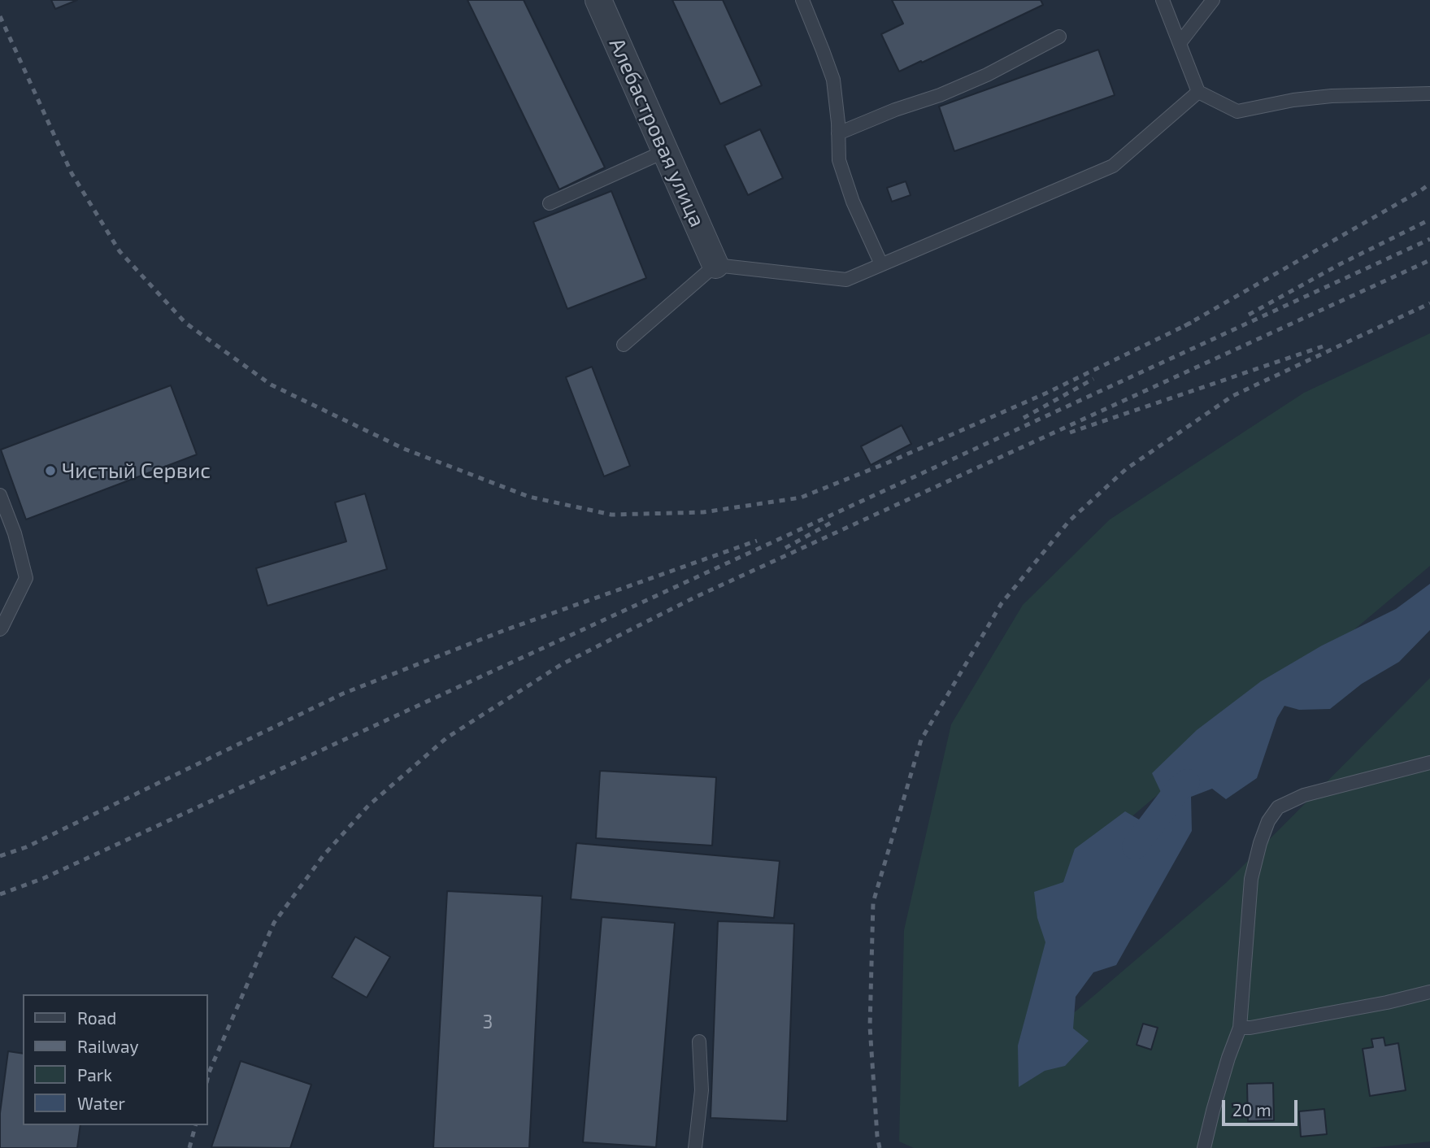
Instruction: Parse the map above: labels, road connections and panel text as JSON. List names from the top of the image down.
{
  "streets": {
    "street": ["Алебастровая улица"]
  },
  "places": ["Чистый Сервис"],
  "house_numbers": ["3"],
  "legend": [
    "Road",
    "Railway",
    "Park",
    "Water"
  ],
  "scale_bar": "20 m"
}
